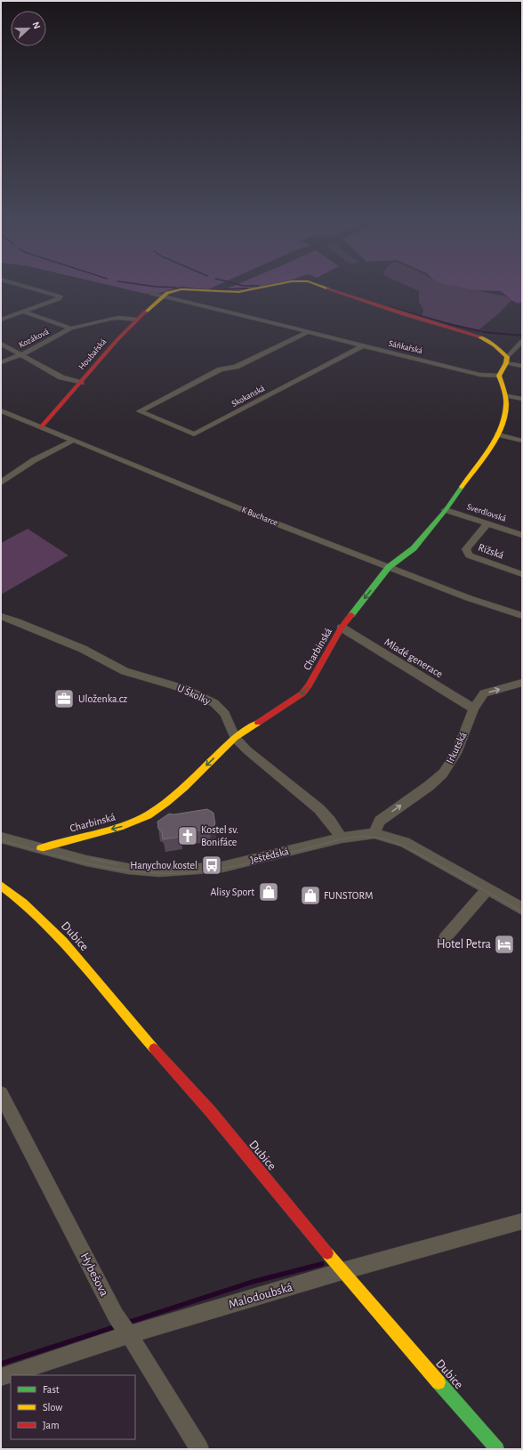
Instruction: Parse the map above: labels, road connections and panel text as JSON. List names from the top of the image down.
{
  "streets": {
    "street": [
      "Kozáková",
      "Sáňkařská",
      "Houbařská",
      "Skokanská",
      "Sverdlovská",
      "K Bucharce",
      "Rižská",
      "Charbinská",
      "Mladé generace",
      "U Školky",
      "Irkutská",
      "Ještědská",
      "Dubice",
      "Hybešova",
      "Malodoubská"
    ]
  },
  "crossings": [
    ["Kozáková", "Houbařská"],
    ["Sáňkařská", "Houbařská"],
    ["Sáňkařská", "Skokanská"],
    ["Sáňkařská", "Charbinská"],
    ["Houbařská", "K Bucharce"],
    ["Sverdlovská", "Rižská"],
    ["Sverdlovská", "Charbinská"],
    ["K Bucharce", "Charbinská"],
    ["Charbinská", "Mladé generace"],
    ["Charbinská", "U Školky"],
    ["Charbinská", "Ještědská"],
    ["Mladé generace", "Irkutská"],
    ["U Školky", "Ještědská"],
    ["Irkutská", "Ještědská"],
    ["Dubice", "Malodoubská"],
    ["Hybešova", "Malodoubská"]
  ],
  "one_way": ["Charbinská", "Irkutská"],
  "places": {
    "office": ["Uloženka.cz"],
    "church": ["Kostel sv. Bonifáce"],
    "bus stop": ["Hanychov kostel"],
    "shop": ["Alisy Sport", "FUNSTORM"],
    "hotel": ["Hotel Petra"]
  },
  "legend": ["Fast", "Slow", "Jam"],
  "north": "right"
}
